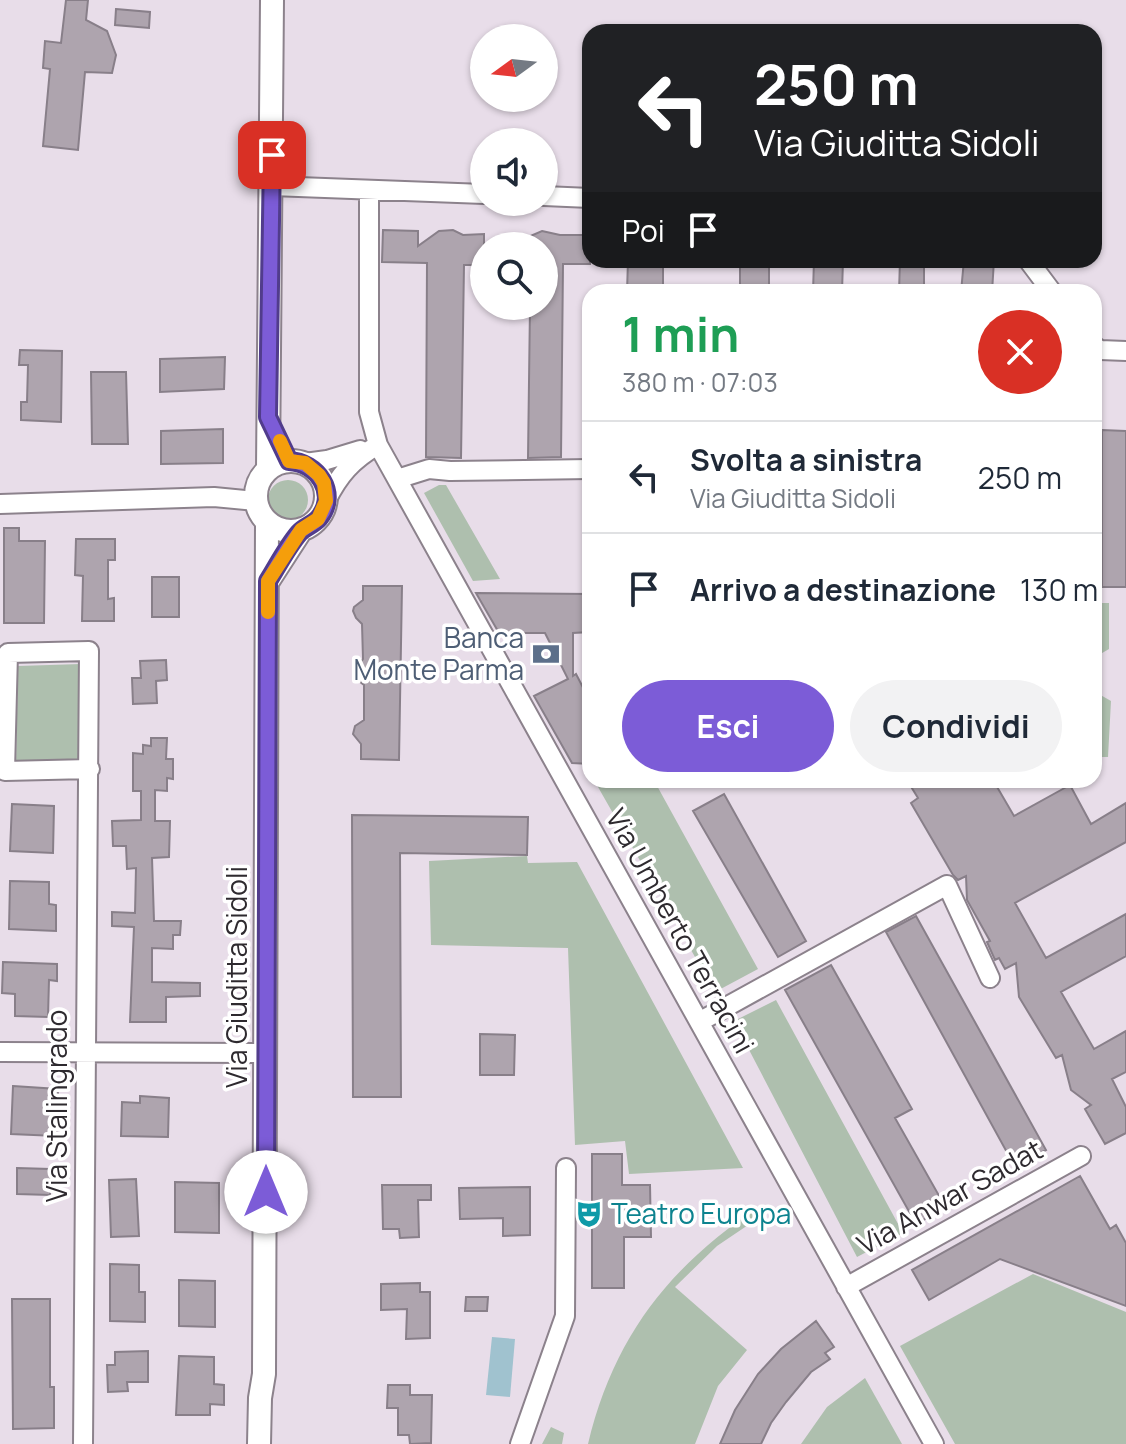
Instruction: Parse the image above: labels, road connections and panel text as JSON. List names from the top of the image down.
{
  "streets": {
    "street": [
      "Via Umberto Terracini",
      "Via Giuditta Sidoli",
      "Via Stalingrado",
      "Via Anwar Sadat"
    ]
  },
  "crossings": [
    ["Via Umberto Terracini", "Via Anwar Sadat"]
  ],
  "places": {
    "bank": ["Banca Monte Parma"],
    "theatre": ["Teatro Europa"]
  },
  "north": "left",
  "page": {
    "turn": ["250 m", "Via Giuditta Sidoli"],
    "then": "Poi",
    "heading": ["1 min", "380 m · 07:03"],
    "list": [
      {
        "name": "Svolta a sinistra",
        "note": "Via Giuditta Sidoli",
        "value": "250 m"
      },
      {
        "name": "Arrivo a destinazione",
        "value": "130 m"
      }
    ],
    "buttons": ["Esci", "Condividi"]
  }
}
